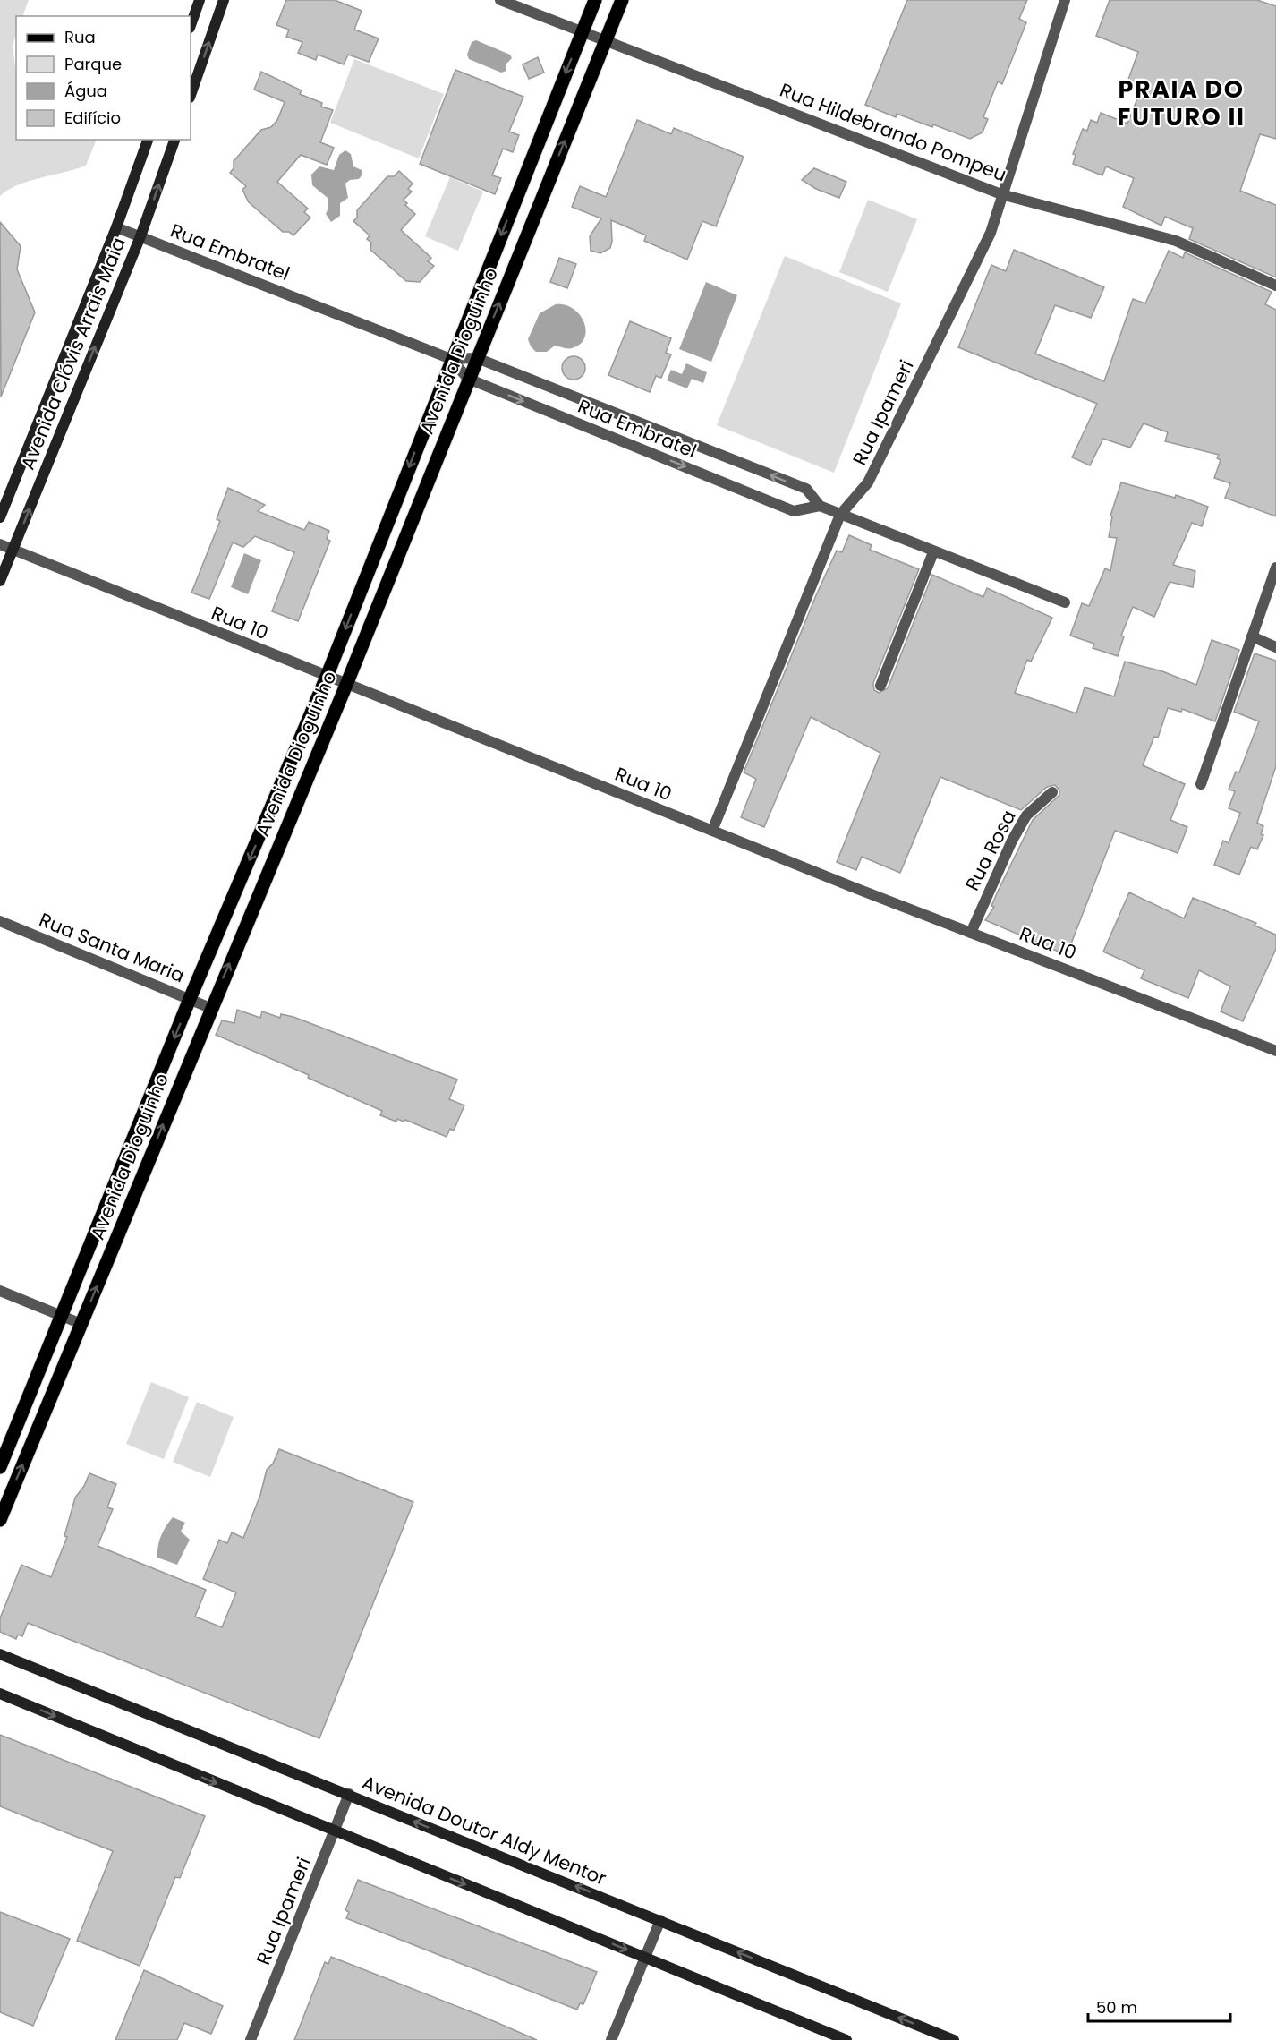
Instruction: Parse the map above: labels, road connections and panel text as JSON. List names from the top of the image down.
{
  "streets": {
    "main road": ["Avenida Dioguinho"],
    "street": [
      "Rua Hildebrando Pompeu",
      "Rua Embratel",
      "Avenida Clóvis Arrais Maia",
      "Rua Ipameri",
      "Rua 10",
      "Rua Rosa",
      "Rua Santa Maria",
      "Avenida Doutor Aldy Mentor"
    ]
  },
  "crossings": [
    ["Rua Hildebrando Pompeu", "Avenida Dioguinho"],
    ["Rua Hildebrando Pompeu", "Rua Ipameri"],
    ["Rua Embratel", "Avenida Dioguinho"],
    ["Rua Embratel", "Avenida Clóvis Arrais Maia"],
    ["Rua Embratel", "Rua Ipameri"],
    ["Avenida Dioguinho", "Rua 10"],
    ["Avenida Dioguinho", "Rua Santa Maria"],
    ["Avenida Clóvis Arrais Maia", "Rua 10"],
    ["Rua Ipameri", "Rua 10"],
    ["Rua Ipameri", "Avenida Doutor Aldy Mentor"],
    ["Rua 10", "Rua Rosa"]
  ],
  "districts": ["PRAIA DO FUTURO II"],
  "legend": [
    "Rua",
    "Parque",
    "Água",
    "Edifício"
  ],
  "scale_bar": "50 m"
}
